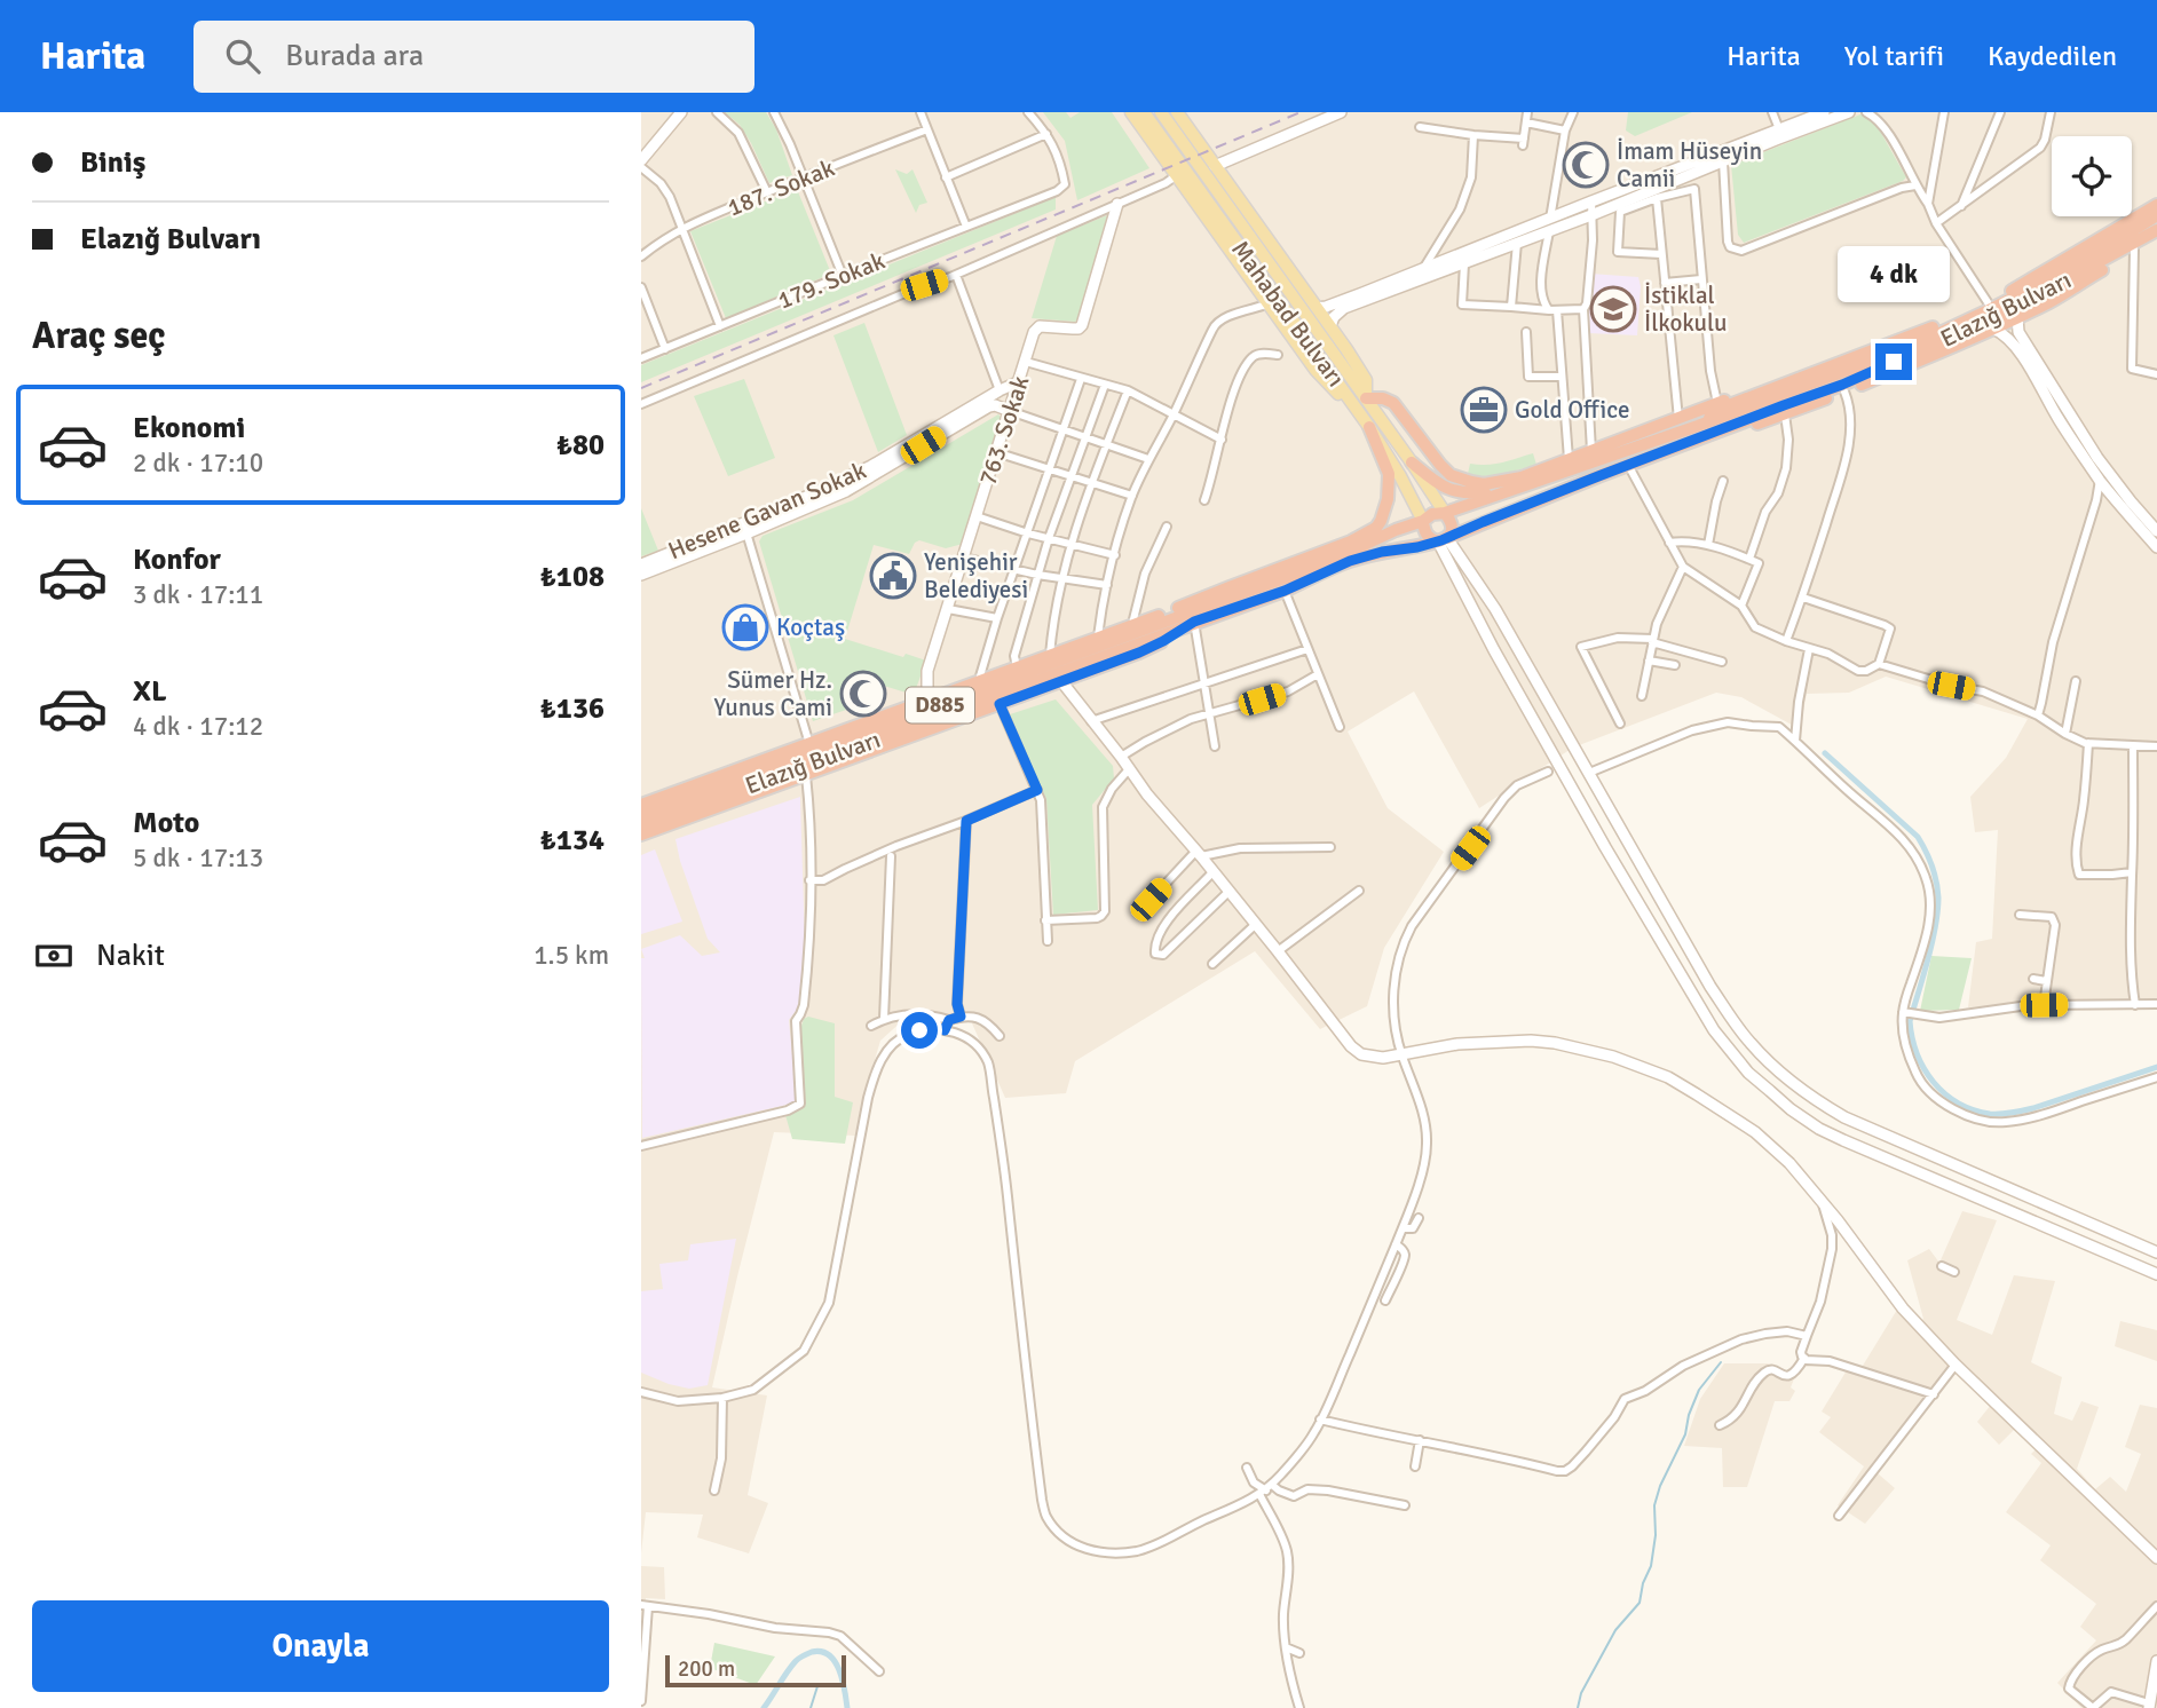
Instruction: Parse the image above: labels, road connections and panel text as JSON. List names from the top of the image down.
{
  "streets": {
    "highway": ["Elazığ Bulvarı", "D885"],
    "main road": ["Mahabad Bulvarı"],
    "street": [
      "187. Sokak",
      "179. Sokak",
      "763. Sokak",
      "Hesene Gavan Sokak"
    ]
  },
  "crossings": [
    ["Elazığ Bulvarı", "Mahabad Bulvarı"],
    ["763. Sokak", "Hesene Gavan Sokak"]
  ],
  "places": {
    "mosque": ["İmam Hüseyin Camii", "Sümer Hz. Yunus Cami"],
    "school or university": ["İstiklal İlkokulu"],
    "office": ["Gold Office"],
    "public building": ["Yenişehir Belediyesi"],
    "shop": ["Koçtaş"]
  },
  "scale_bar": "200 m",
  "page": {
    "header": "Harita",
    "search": "Burada ara",
    "nav": ["Harita", "Yol tarifi", "Kaydedilen"],
    "banner": ["Biniş", "Elazığ Bulvarı"],
    "bubble": "4 dk",
    "heading": "Araç seç",
    "list": [
      {
        "name": "Ekonomi",
        "note": "2 dk · 17:10",
        "value": "₺80"
      },
      {
        "name": "Konfor",
        "note": "3 dk · 17:11",
        "value": "₺108"
      },
      {
        "name": "XL",
        "note": "4 dk · 17:12",
        "value": "₺136"
      },
      {
        "name": "Moto",
        "note": "5 dk · 17:13",
        "value": "₺134"
      }
    ],
    "pay": ["Nakit", "1.5 km"],
    "buttons": "Onayla",
    "scale": "200 m"
  }
}
